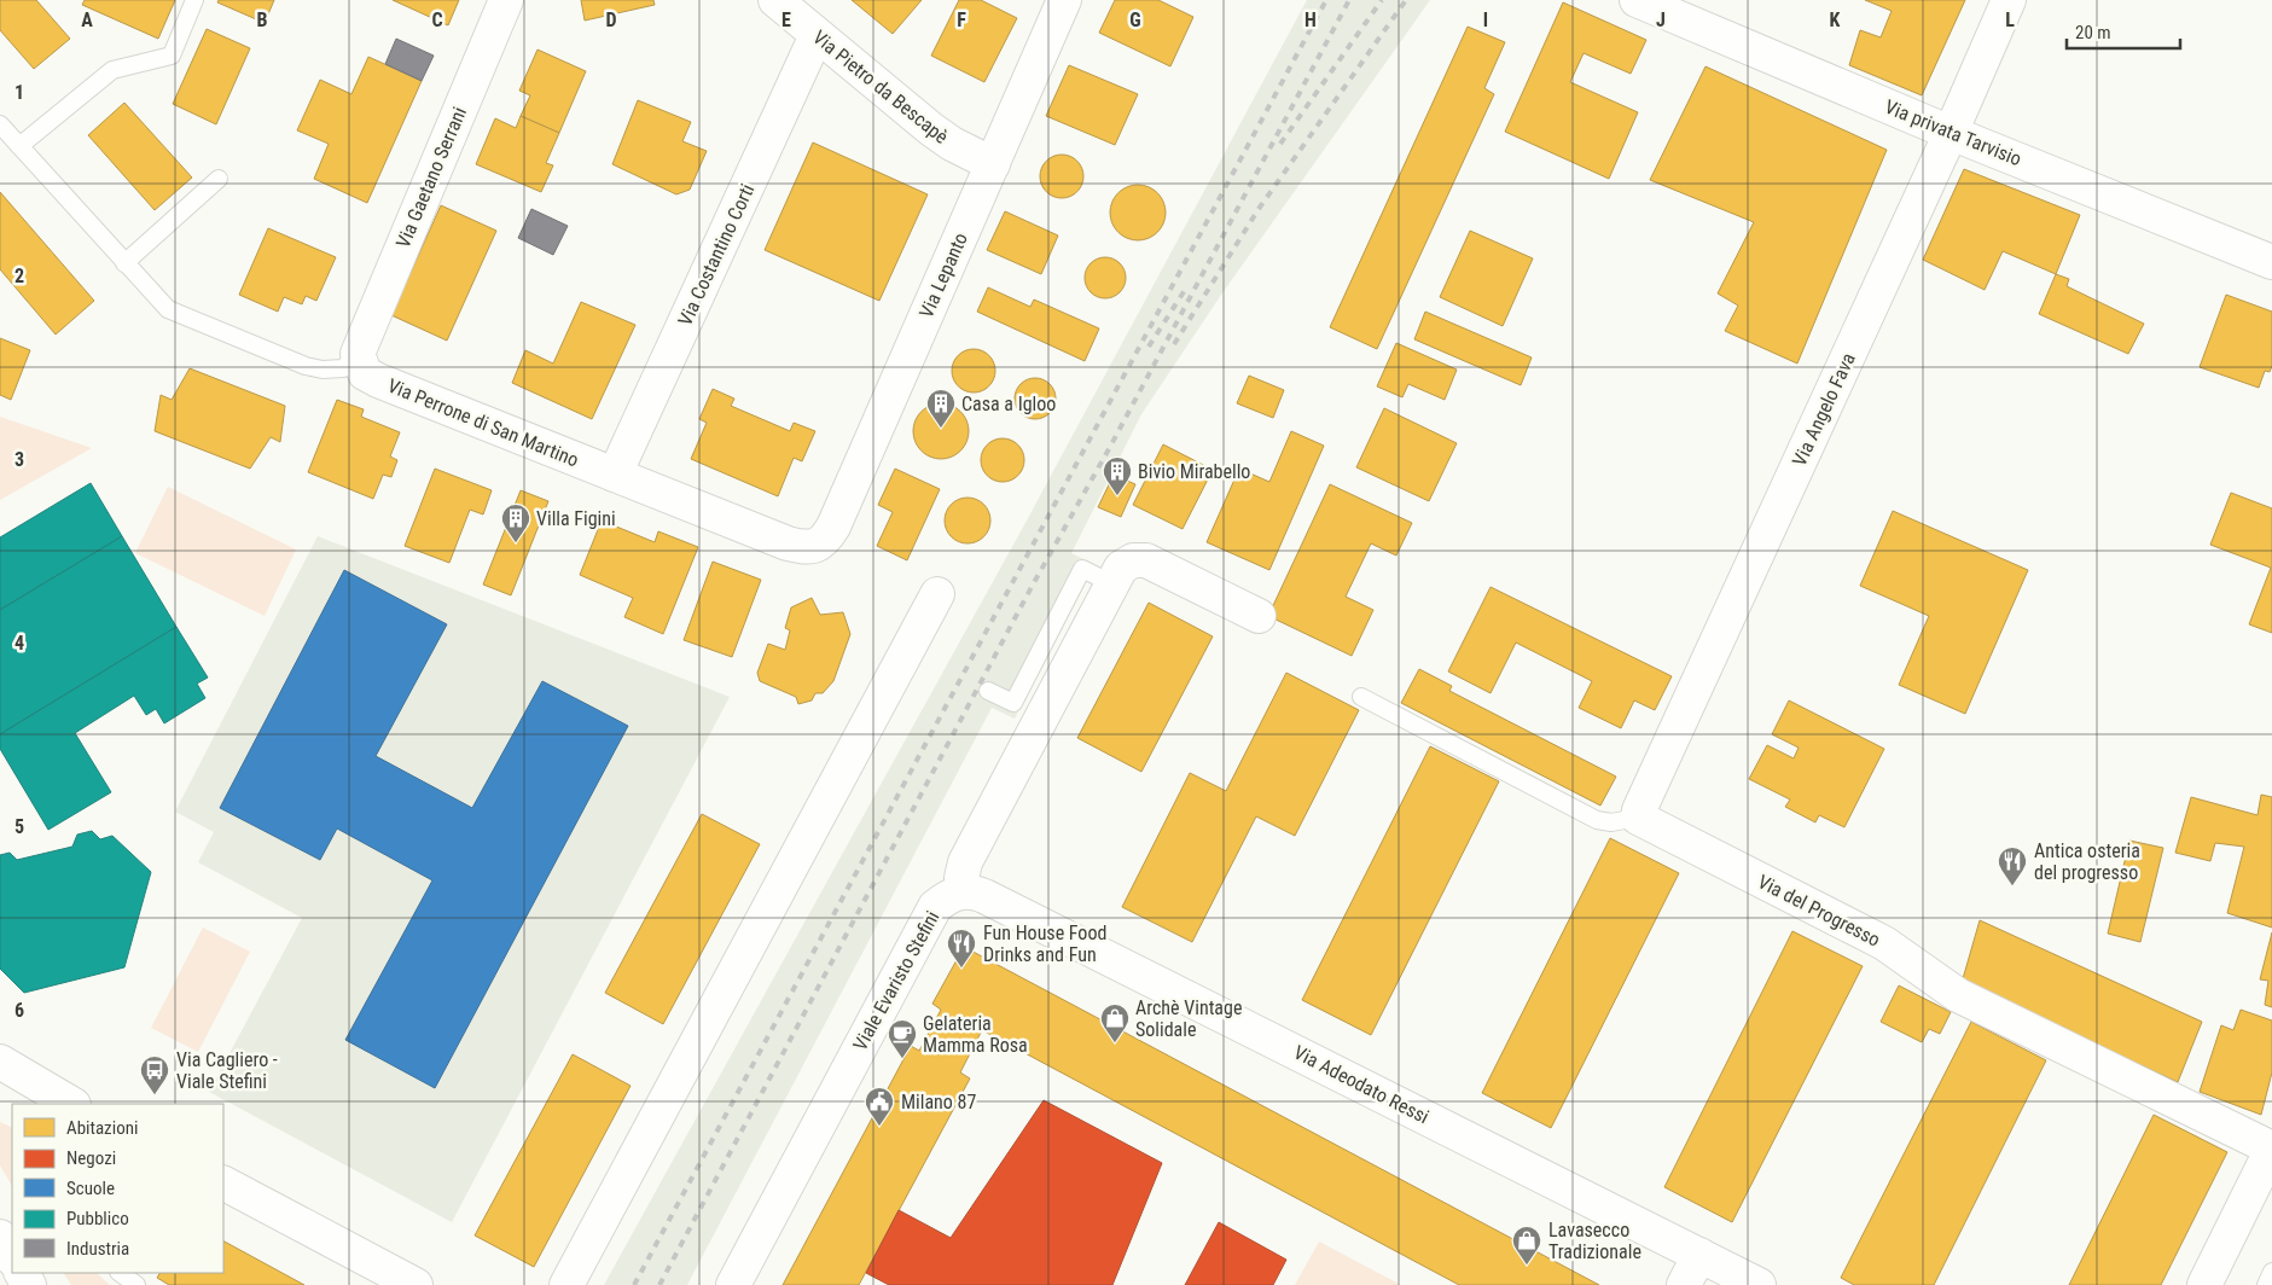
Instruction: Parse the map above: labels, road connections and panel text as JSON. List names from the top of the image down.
{
  "streets": {
    "street": [
      "Via Pietro da Bescapè",
      "Via privata Tarvisio",
      "Via Gaetano Serrani",
      "Via Costantino Corti",
      "Via Lepanto",
      "Via Angelo Fava",
      "Via Perrone di San Martino",
      "Via del Progresso",
      "Viale Evaristo Stefini",
      "Via Adeodato Ressi"
    ]
  },
  "crossings": [
    ["Via Pietro da Bescapè", "Via Costantino Corti"],
    ["Via Pietro da Bescapè", "Via Lepanto"],
    ["Via privata Tarvisio", "Via Angelo Fava"],
    ["Via Gaetano Serrani", "Via Perrone di San Martino"],
    ["Via Costantino Corti", "Via Perrone di San Martino"],
    ["Via Lepanto", "Via Perrone di San Martino"],
    ["Via Angelo Fava", "Via del Progresso"],
    ["Viale Evaristo Stefini", "Via Adeodato Ressi"]
  ],
  "places": {
    "building": ["Casa a Igloo", "Bivio Mirabello", "Villa Figini"],
    "restaurant": ["Antica osteria del progresso", "Fun House Food Drinks and Fun"],
    "shop": ["Archè Vintage Solidale", "Lavasecco Tradizionale"],
    "cafe": ["Gelateria Mamma Rosa"],
    "bus stop": ["Via Cagliero - Viale Stefini"],
    "public building": ["Milano 87"]
  },
  "legend": [
    "Abitazioni",
    "Negozi",
    "Scuole",
    "Pubblico",
    "Industria"
  ],
  "scale_bar": "20 m",
  "grid": {
    "columns": [
      "A",
      "B",
      "C",
      "D",
      "E",
      "F",
      "G",
      "H",
      "I",
      "J",
      "K",
      "L"
    ],
    "rows": [
      "1",
      "2",
      "3",
      "4",
      "5",
      "6"
    ]
  }
}
